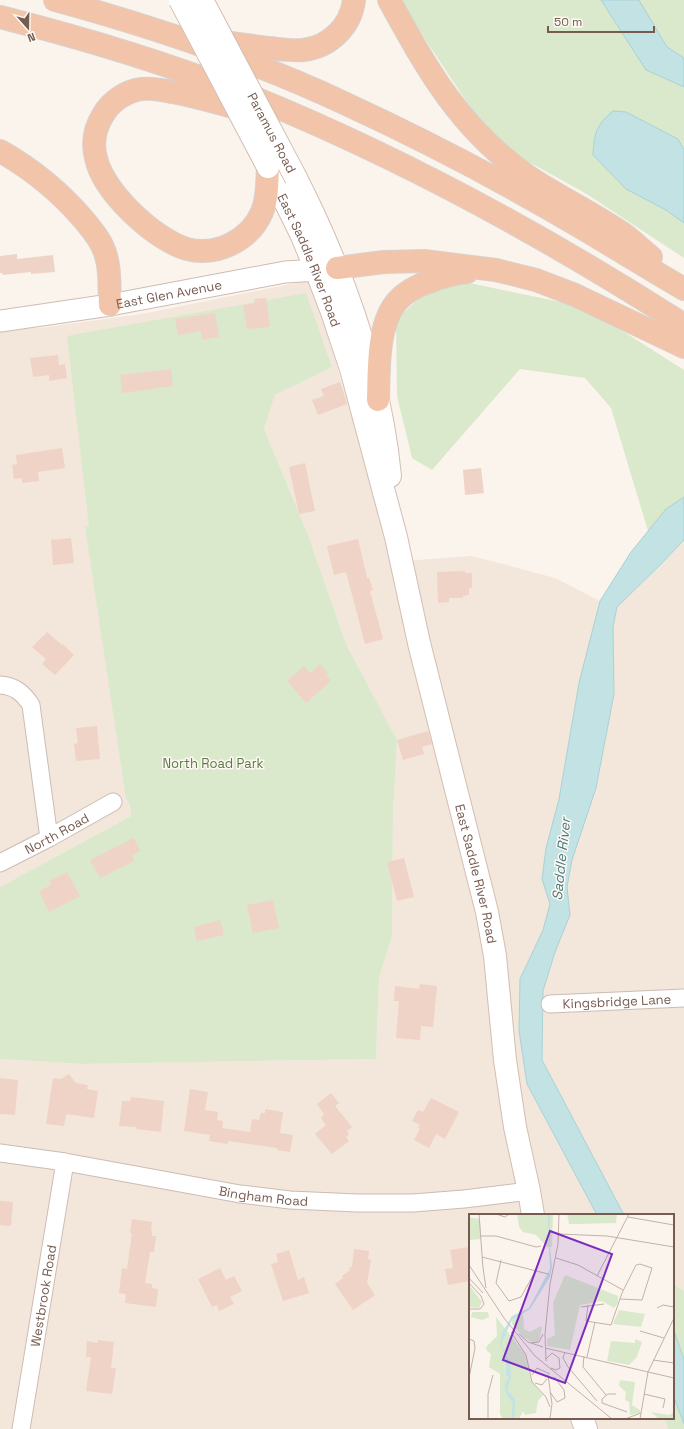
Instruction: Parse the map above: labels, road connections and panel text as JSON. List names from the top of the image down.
{
  "streets": {
    "main road": ["Paramus Road", "East Saddle River Road"],
    "street": [
      "East Glen Avenue",
      "North Road",
      "Kingsbridge Lane",
      "Bingham Road",
      "Westbrook Road"
    ]
  },
  "crossings": [
    ["Paramus Road", "East Saddle River Road"],
    ["Paramus Road", "East Glen Avenue"],
    ["East Saddle River Road", "East Glen Avenue"],
    ["East Saddle River Road", "Bingham Road"],
    ["Bingham Road", "Westbrook Road"]
  ],
  "water": ["Saddle River"],
  "parks": ["North Road Park"],
  "scale_bar": "50 m",
  "north": "bottom"
}
